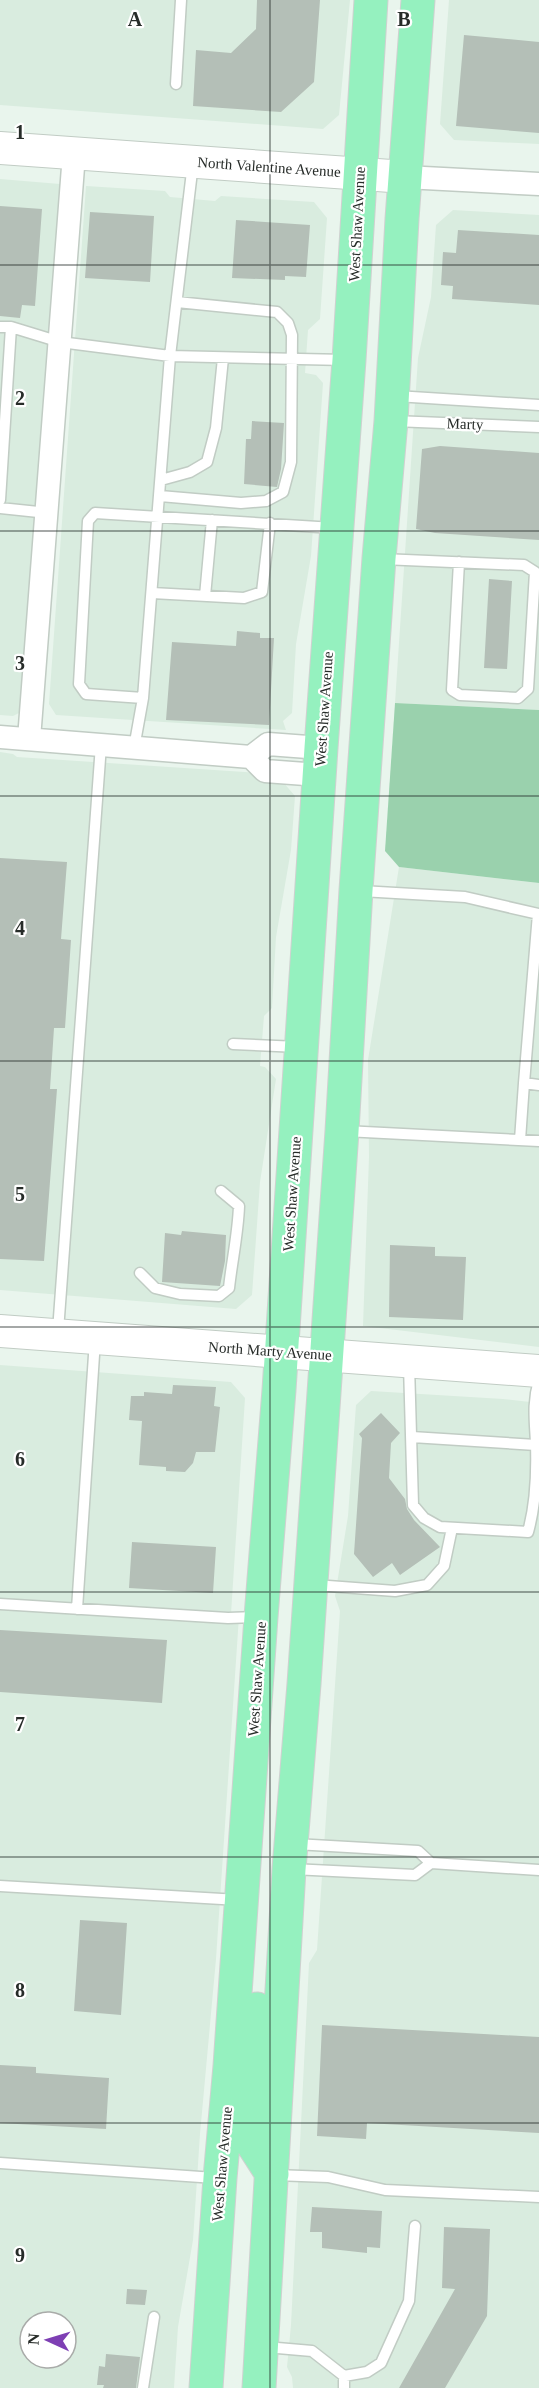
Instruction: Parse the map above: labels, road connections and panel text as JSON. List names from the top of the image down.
{
  "streets": {
    "main road": ["West Shaw Avenue"],
    "street": ["North Valentine Avenue", "North Marty Avenue"],
    "lane": ["Marty"]
  },
  "crossings": [
    ["North Valentine Avenue", "West Shaw Avenue"],
    ["West Shaw Avenue", "North Marty Avenue"]
  ],
  "north": "left",
  "grid": {
    "columns": ["A", "B"],
    "rows": [
      "1",
      "2",
      "3",
      "4",
      "5",
      "6",
      "7",
      "8",
      "9"
    ]
  }
}
